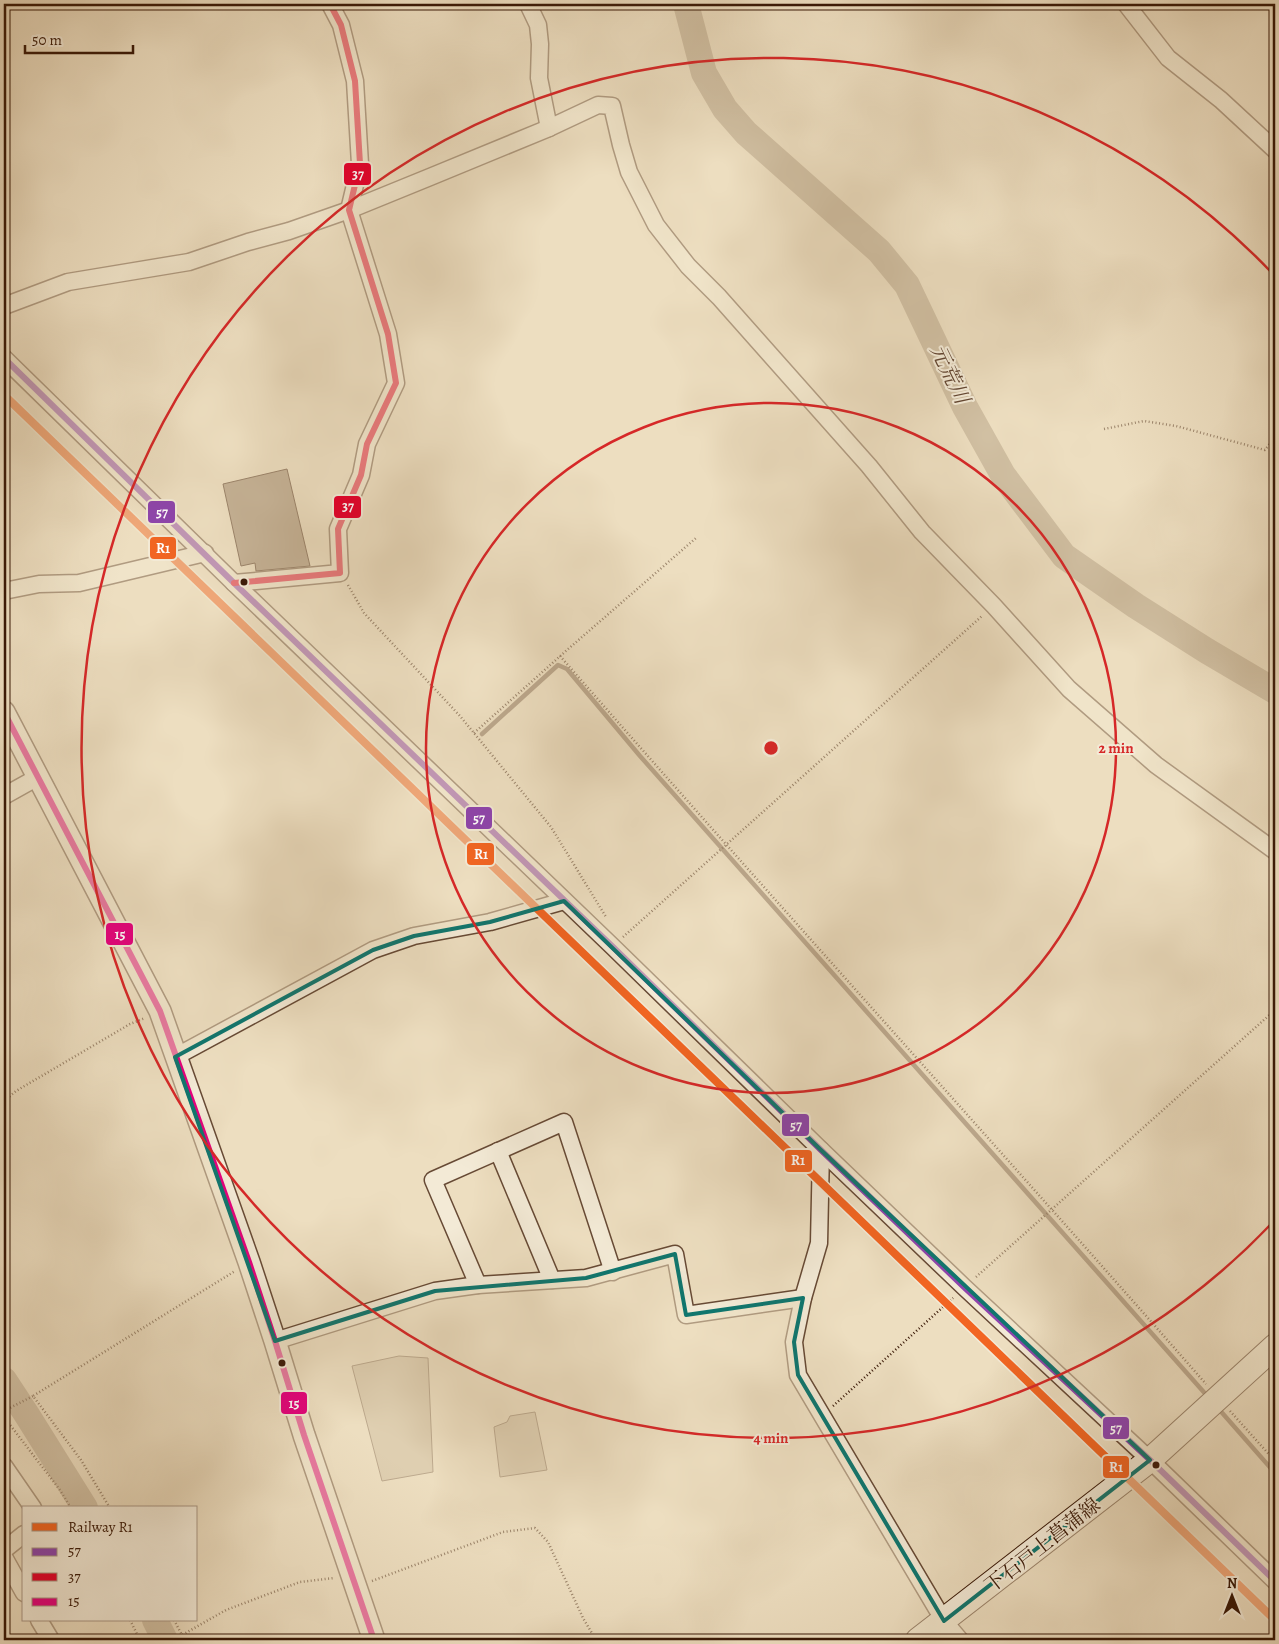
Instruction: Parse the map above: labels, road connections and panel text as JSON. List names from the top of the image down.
{
  "streets": {
    "main road": ["下石戸上菖蒲線"]
  },
  "water": ["元荒川"],
  "lines": [
    "transit line 37",
    "transit line 57",
    "rail line R1",
    "transit line 15"
  ],
  "legend": [
    "Railway R1",
    "57",
    "37",
    "15"
  ],
  "scale_bar": "50 m",
  "north": "top",
  "rings": ["2 min", "4 min"]
}
